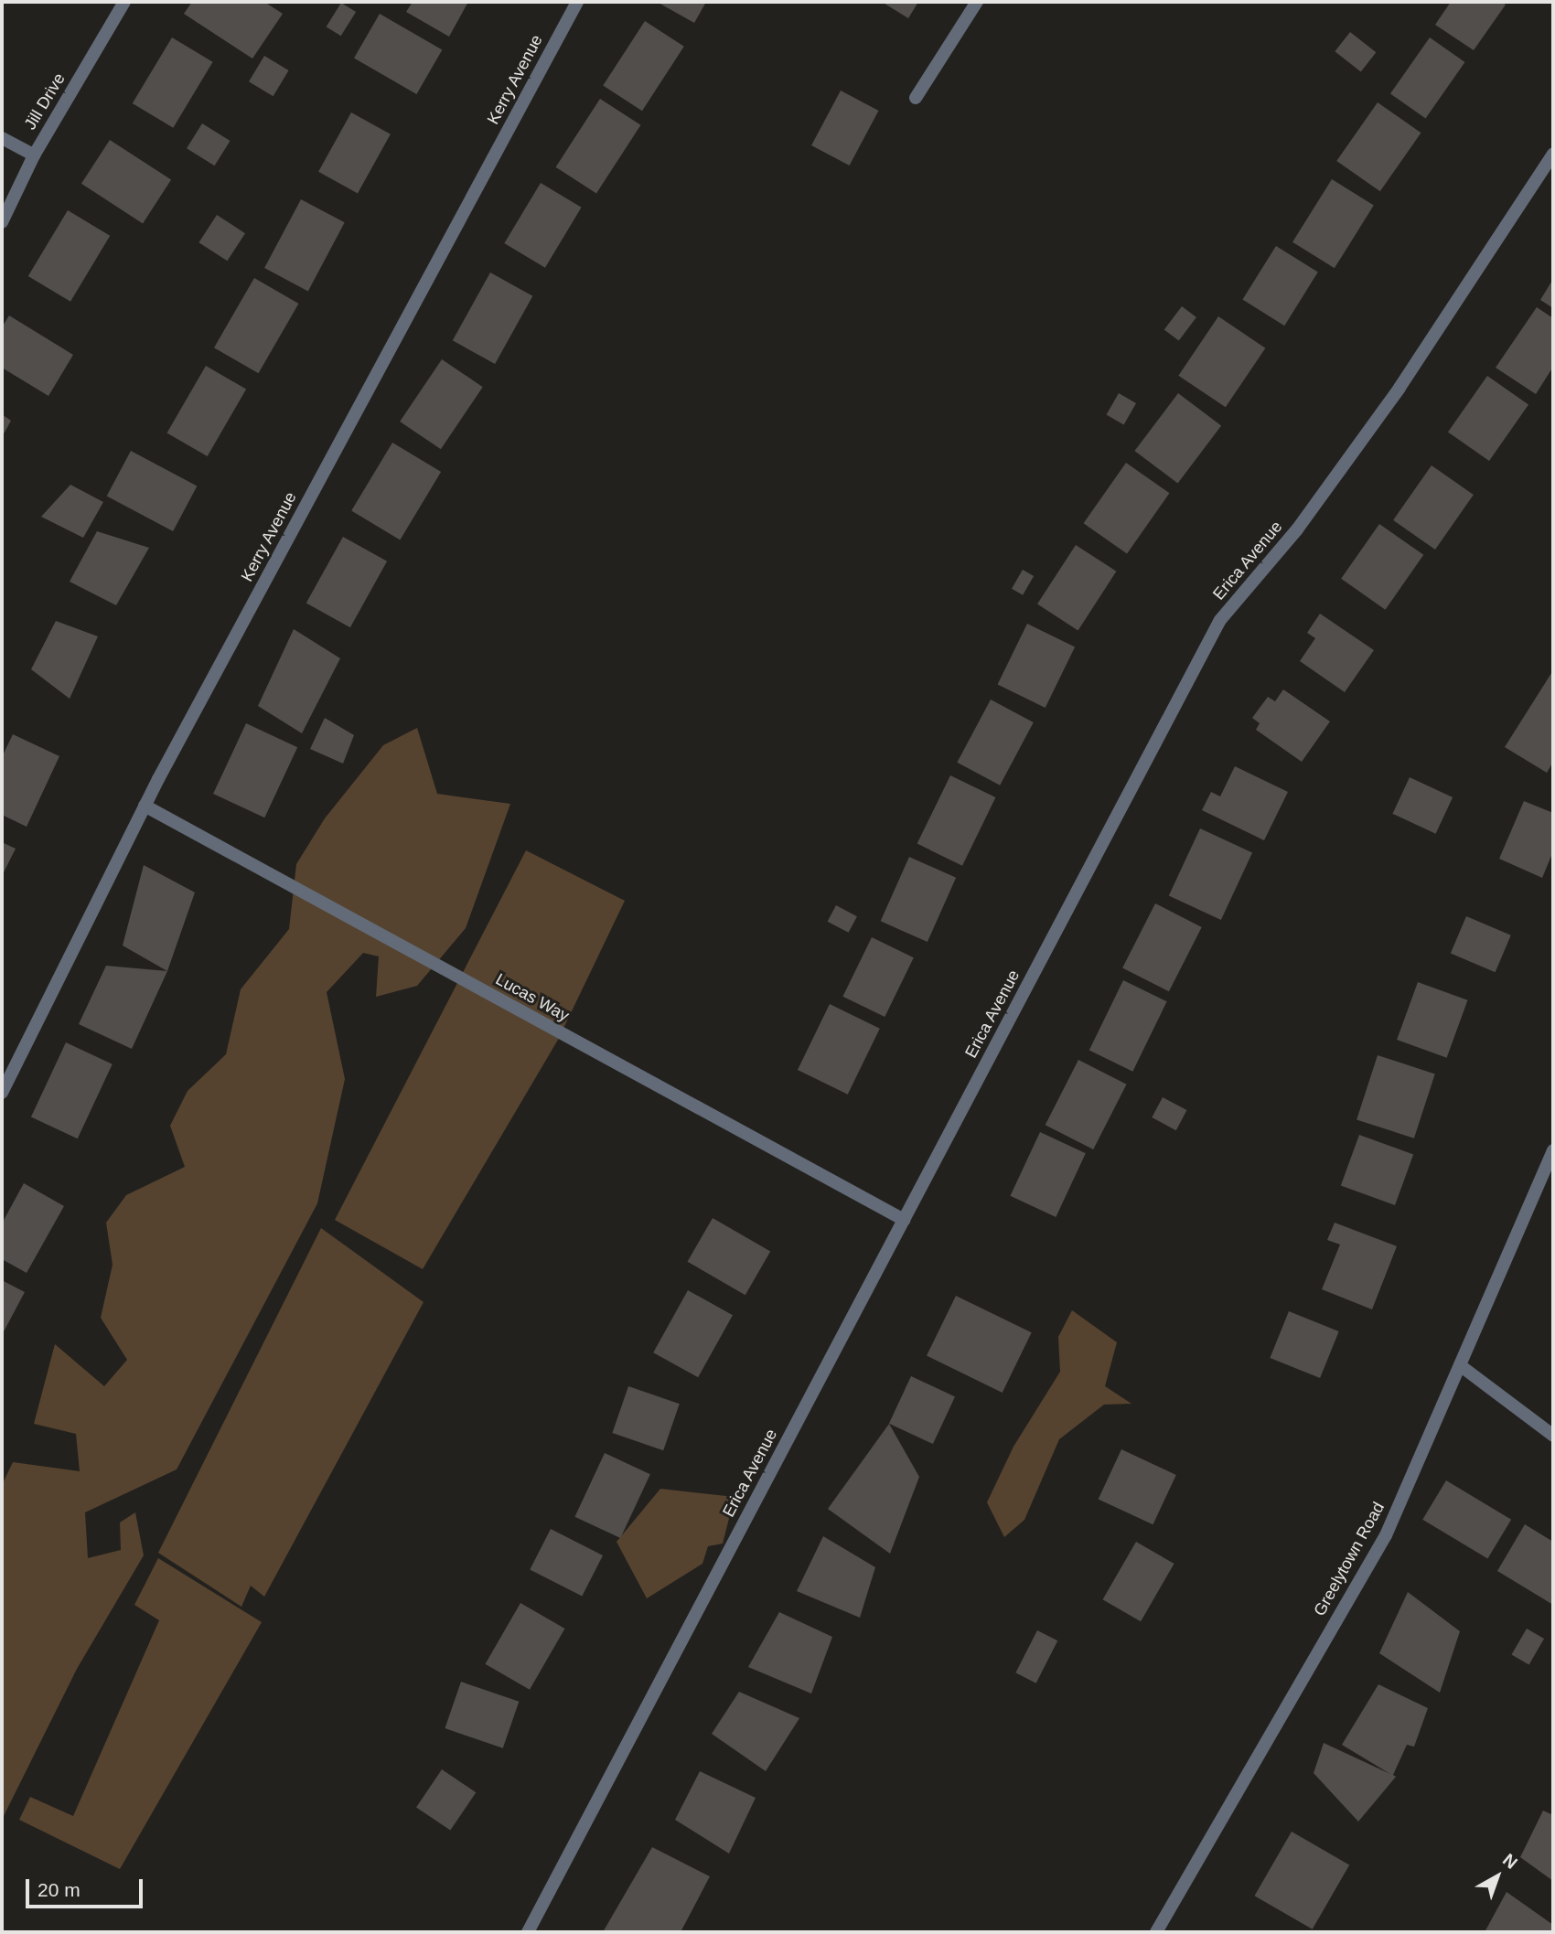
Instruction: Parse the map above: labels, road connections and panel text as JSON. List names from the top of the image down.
{
  "streets": {
    "street": [
      "Kerry Avenue",
      "Jill Drive",
      "Erica Avenue",
      "Lucas Way",
      "Greelytown Road"
    ]
  },
  "crossings": [
    ["Kerry Avenue", "Lucas Way"],
    ["Erica Avenue", "Lucas Way"]
  ],
  "scale_bar": "20 m",
  "north": "top right"
}
